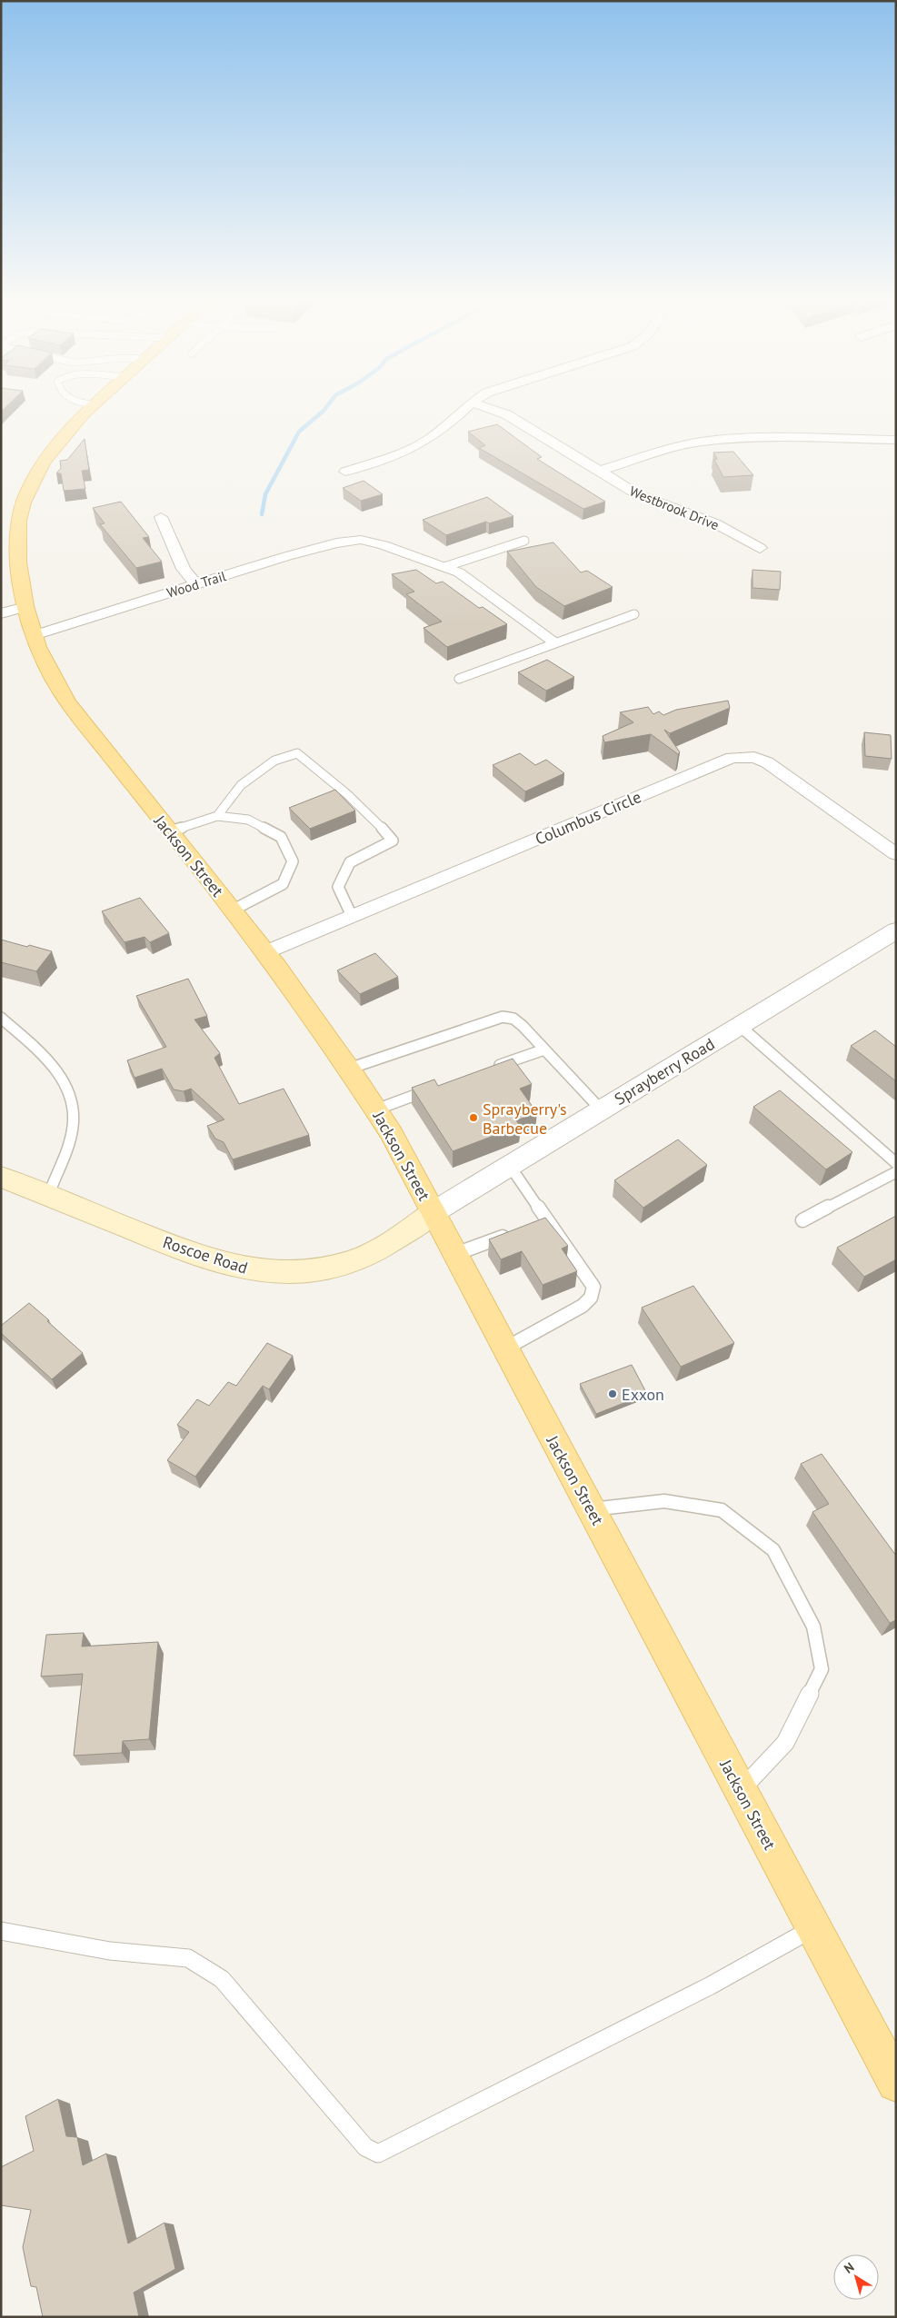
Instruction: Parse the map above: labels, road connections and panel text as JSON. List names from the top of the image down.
{
  "streets": {
    "main road": ["Jackson Street", "Roscoe Road"],
    "street": [
      "Westbrook Drive",
      "Wood Trail",
      "Columbus Circle",
      "Sprayberry Road"
    ]
  },
  "crossings": [
    ["Wood Trail", "Jackson Street"],
    ["Columbus Circle", "Jackson Street"],
    ["Jackson Street", "Sprayberry Road"],
    ["Jackson Street", "Roscoe Road"],
    ["Sprayberry Road", "Roscoe Road"]
  ],
  "places": ["Sprayberry's Barbecue", "Exxon"],
  "north": "top left"
}
